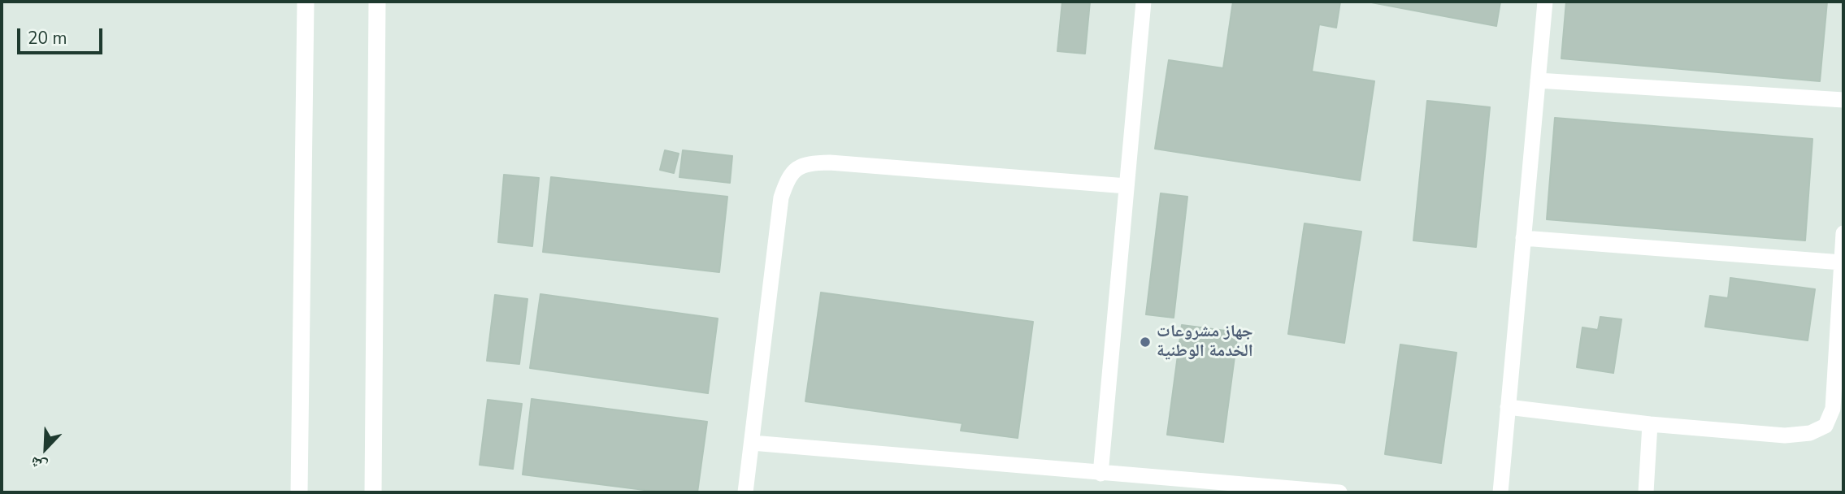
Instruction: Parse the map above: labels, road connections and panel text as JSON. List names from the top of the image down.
{
  "places": ["جهاز مشروعات الخدمة الوطنية"],
  "scale_bar": "20 m",
  "north": "bottom left"
}
